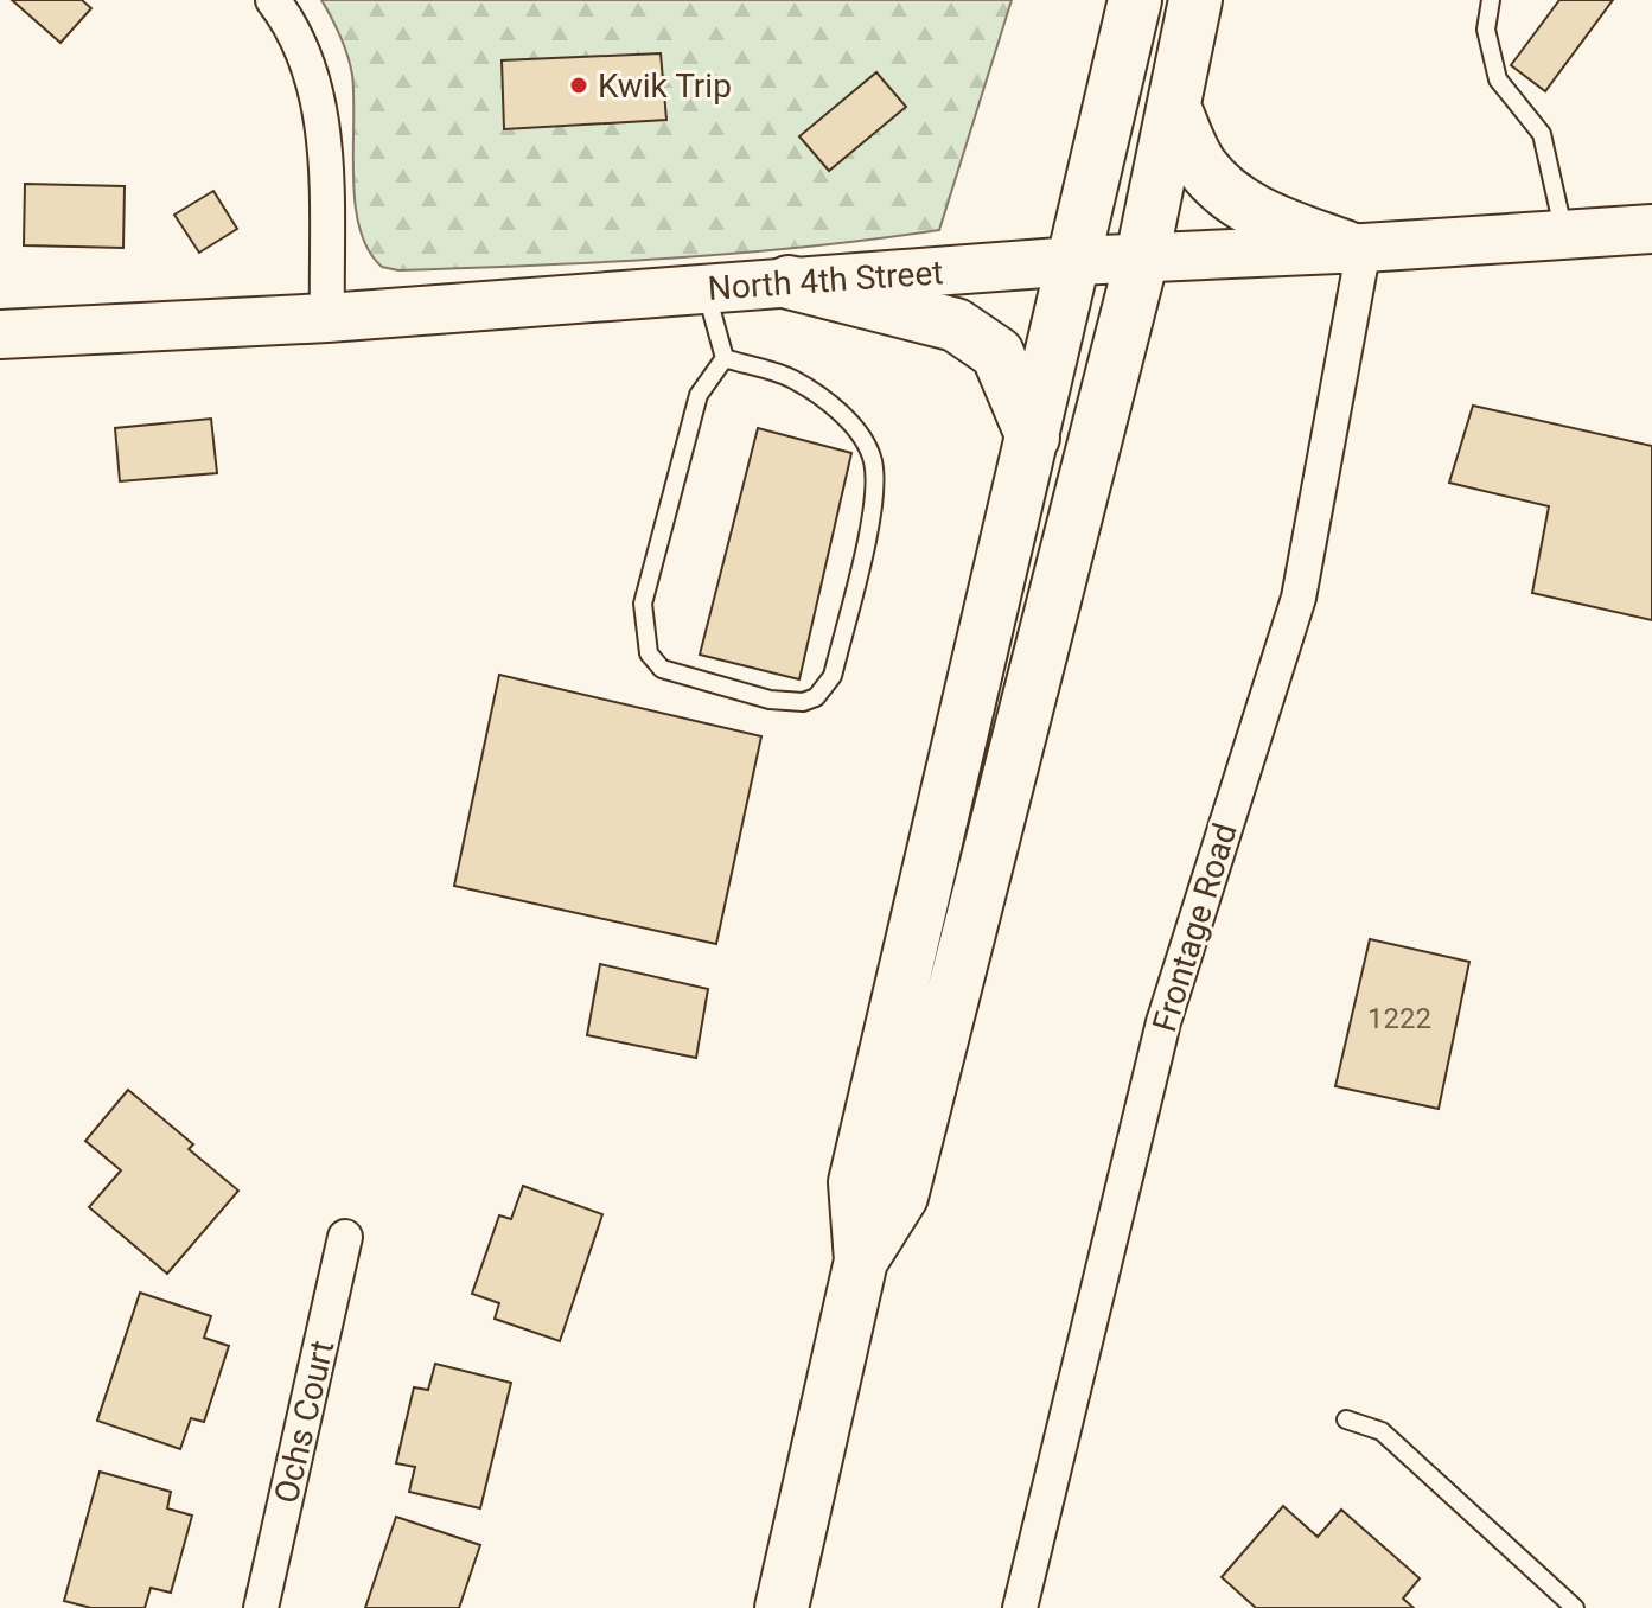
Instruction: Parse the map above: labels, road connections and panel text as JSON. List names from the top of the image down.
{
  "streets": {
    "street": ["North 4th Street", "Frontage Road", "Ochs Court"]
  },
  "crossings": [
    ["North 4th Street", "Frontage Road"]
  ],
  "places": ["Kwik Trip"],
  "house_numbers": ["1222"]
}
